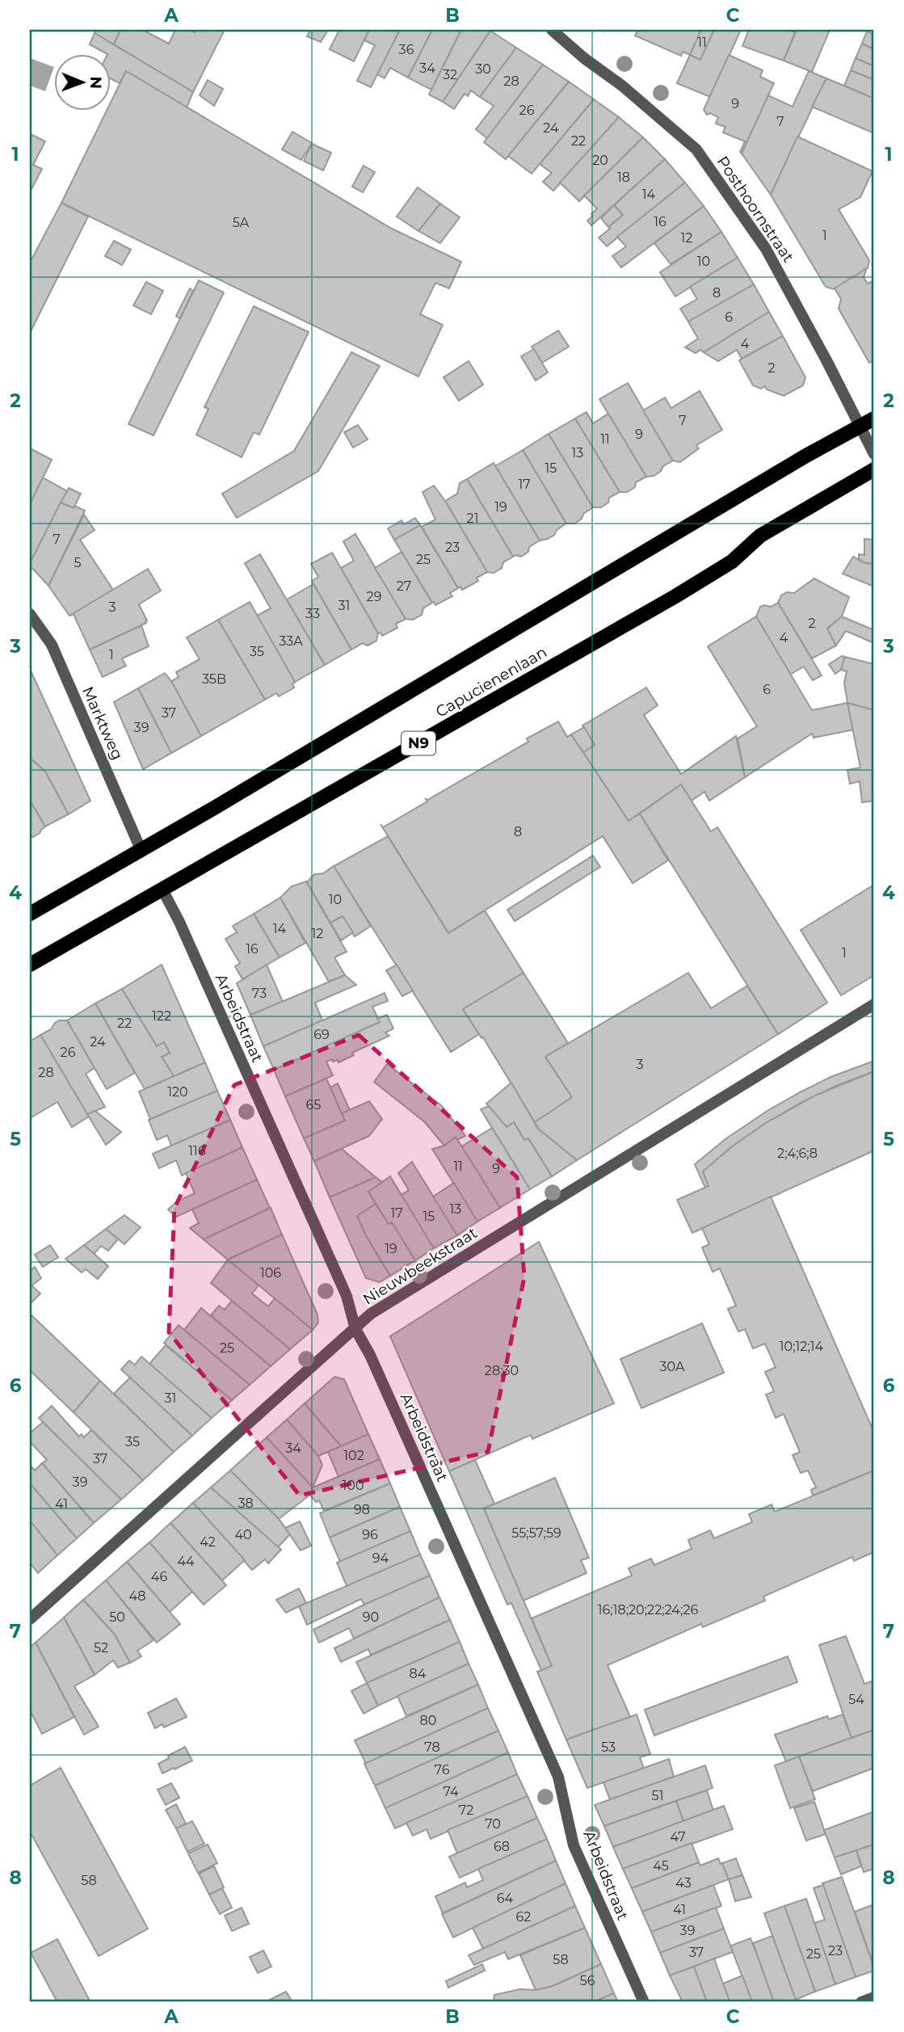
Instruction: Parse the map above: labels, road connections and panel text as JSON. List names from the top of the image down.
{
  "streets": {
    "main road": ["Capucienenlaan", "N9"],
    "street": [
      "Posthoornstraat",
      "Marktweg",
      "Arbeidstraat",
      "Nieuwbeekstraat"
    ]
  },
  "crossings": [
    ["Posthoornstraat", "Capucienenlaan"],
    ["Capucienenlaan", "Marktweg"],
    ["Capucienenlaan", "Arbeidstraat"],
    ["Arbeidstraat", "Nieuwbeekstraat"]
  ],
  "house_numbers": [
    "11",
    "36",
    "34",
    "30",
    "32",
    "28",
    "9",
    "26",
    "7",
    "24",
    "22",
    "20",
    "18",
    "14",
    "16",
    "5A",
    "1",
    "12",
    "10",
    "8",
    "6",
    "4",
    "2",
    "7",
    "9",
    "11",
    "13",
    "15",
    "17",
    "19",
    "21",
    "7",
    "23",
    "25",
    "5",
    "27",
    "29",
    "31",
    "3",
    "33",
    "2",
    "4",
    "33A",
    "35",
    "1",
    "35B",
    "6",
    "37",
    "39",
    "8",
    "10",
    "14",
    "12",
    "16",
    "1",
    "73",
    "122",
    "22",
    "69",
    "24",
    "26",
    "3",
    "28",
    "120",
    "65",
    "116",
    "2;4;6;8",
    "11",
    "9",
    "13",
    "17",
    "15",
    "19",
    "106",
    "10;12;14",
    "25",
    "30A",
    "28;30",
    "31",
    "35",
    "34",
    "102",
    "37",
    "39",
    "100",
    "38",
    "41",
    "98",
    "55;57;59",
    "40",
    "96",
    "42",
    "94",
    "44",
    "46",
    "48",
    "16;18;20;22;24;26",
    "50",
    "90",
    "52",
    "84",
    "54",
    "80",
    "78",
    "53",
    "76",
    "74",
    "51",
    "72",
    "70",
    "47",
    "68",
    "45",
    "58",
    "43",
    "64",
    "41",
    "62",
    "39",
    "23",
    "37",
    "25",
    "58",
    "56"
  ],
  "north": "right",
  "grid": {
    "columns": ["A", "B", "C"],
    "rows": [
      "1",
      "2",
      "3",
      "4",
      "5",
      "6",
      "7",
      "8"
    ]
  }
}
